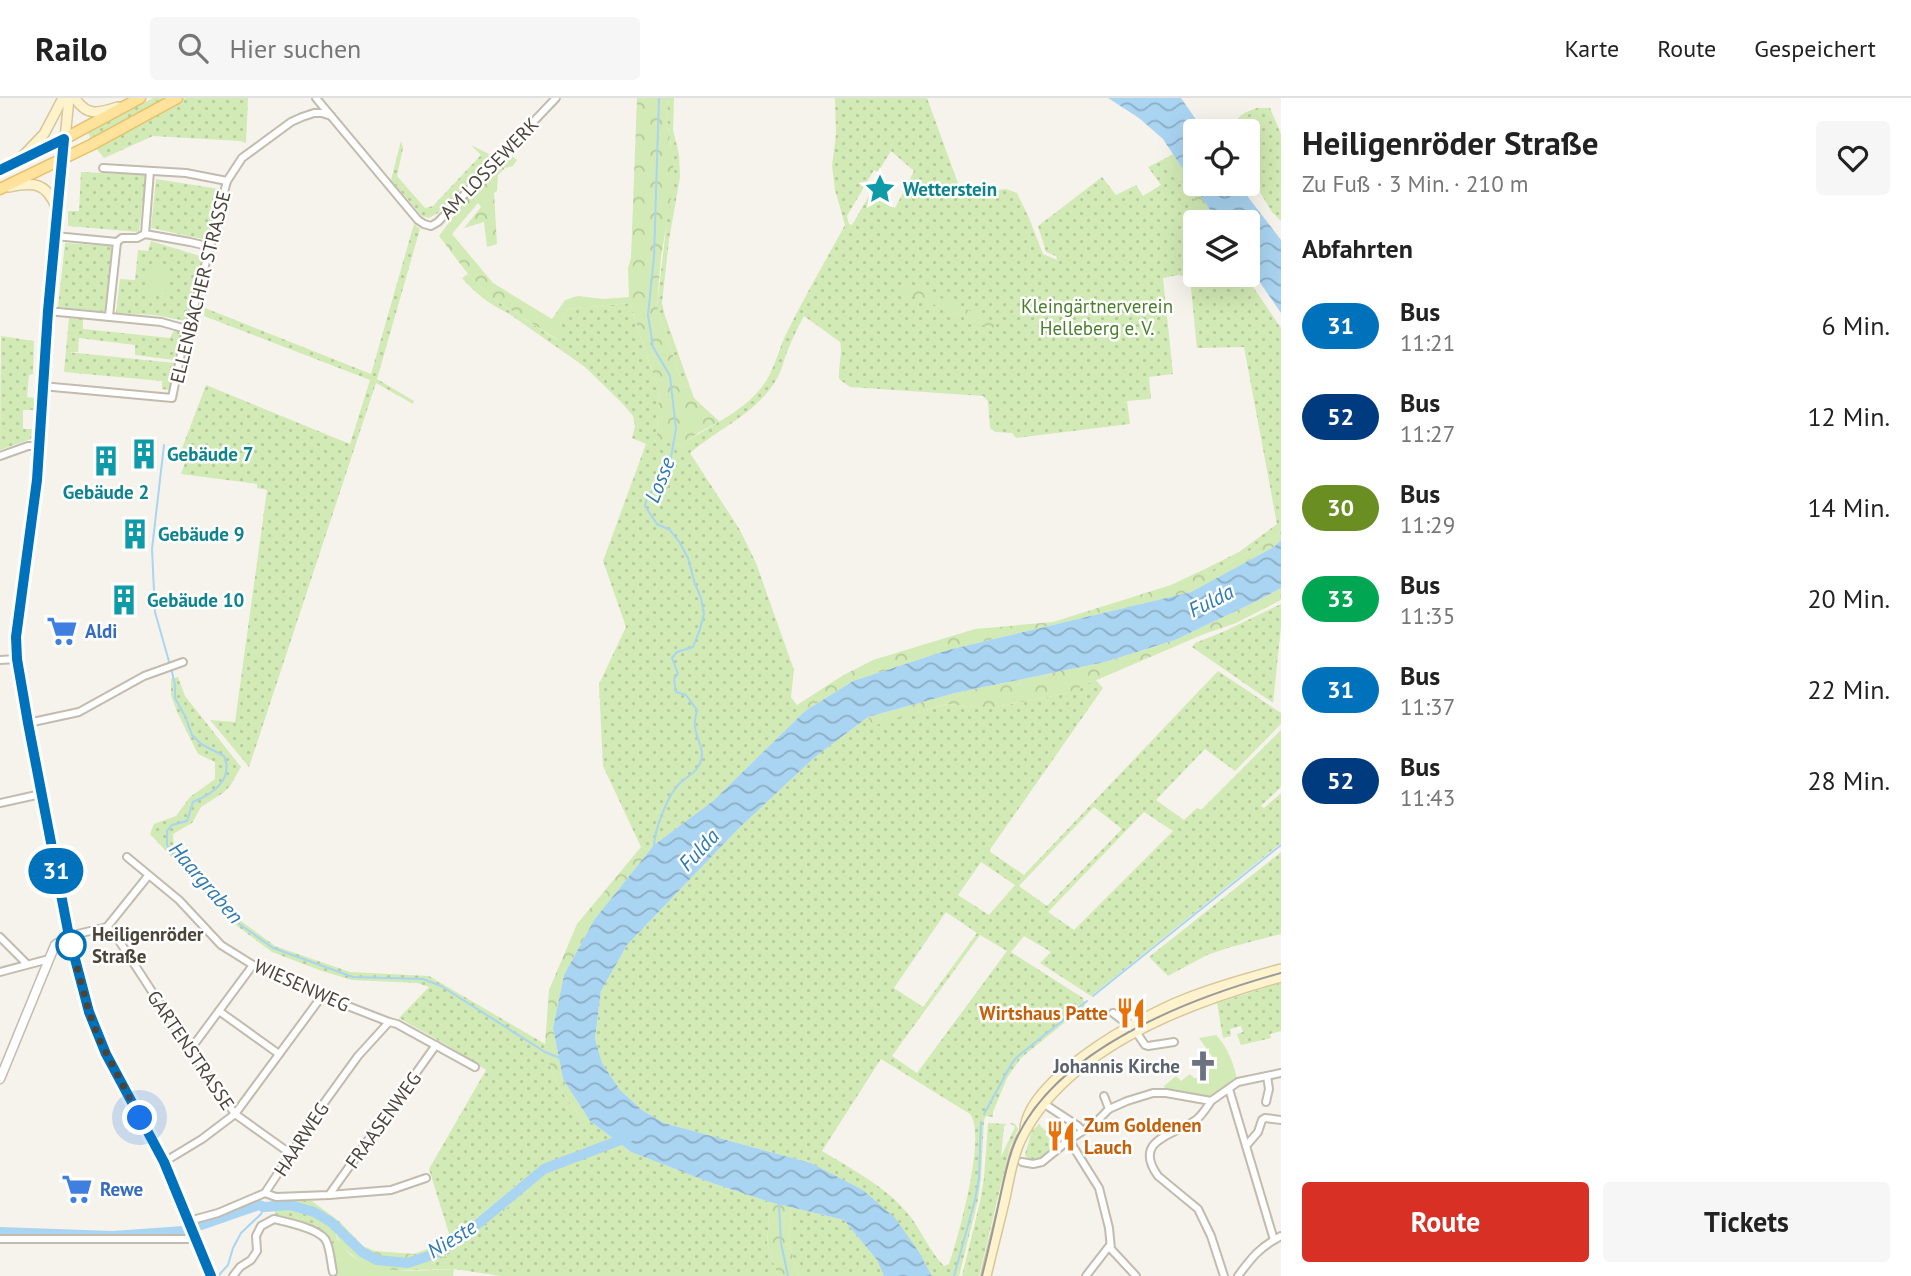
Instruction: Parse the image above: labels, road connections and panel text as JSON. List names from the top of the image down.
{
  "streets": {
    "street": [
      "AM LOSSEWERK",
      "ELLENBACHER STRASSE",
      "WIESENWEG",
      "GARTENSTRASSE",
      "FRAASENWEG",
      "HAARWEG"
    ]
  },
  "crossings": [
    ["AM LOSSEWERK", "ELLENBACHER STRASSE"],
    ["WIESENWEG", "FRAASENWEG"],
    ["WIESENWEG", "HAARWEG"],
    ["GARTENSTRASSE", "HAARWEG"]
  ],
  "water": [
    "Losse",
    "Fulda",
    "Haargraben",
    "Nieste"
  ],
  "parks": ["Kleingärtnerverein Helleberg e. V."],
  "places": {
    "place": ["Wetterstein"],
    "building": [
      "Gebäude 7",
      "Gebäude 2",
      "Gebäude 9",
      "Gebäude 10"
    ],
    "supermarket": ["Aldi", "Rewe"],
    "other": ["Heiligenröder Straße"],
    "restaurant": ["Wirtshaus Patte", "Zum Goldenen Lauch"],
    "church": ["Johannis Kirche"]
  },
  "lines": ["bus line 31"],
  "page": {
    "header": "Railo",
    "search": "Hier suchen",
    "nav": ["Karte", "Route", "Gespeichert"],
    "on_map": "31",
    "heading": [
      ["Heiligenröder Straße", "Zu Fuß · 3 Min. · 210 m"],
      "Abfahrten"
    ],
    "list": [
      {
        "mark": "31",
        "name": "Bus",
        "note": "11:21",
        "value": "6 Min."
      },
      {
        "mark": "52",
        "name": "Bus",
        "note": "11:27",
        "value": "12 Min."
      },
      {
        "mark": "30",
        "name": "Bus",
        "note": "11:29",
        "value": "14 Min."
      },
      {
        "mark": "33",
        "name": "Bus",
        "note": "11:35",
        "value": "20 Min."
      },
      {
        "mark": "31",
        "name": "Bus",
        "note": "11:37",
        "value": "22 Min."
      },
      {
        "mark": "52",
        "name": "Bus",
        "note": "11:43",
        "value": "28 Min."
      }
    ],
    "buttons": ["Route", "Tickets"]
  }
}
